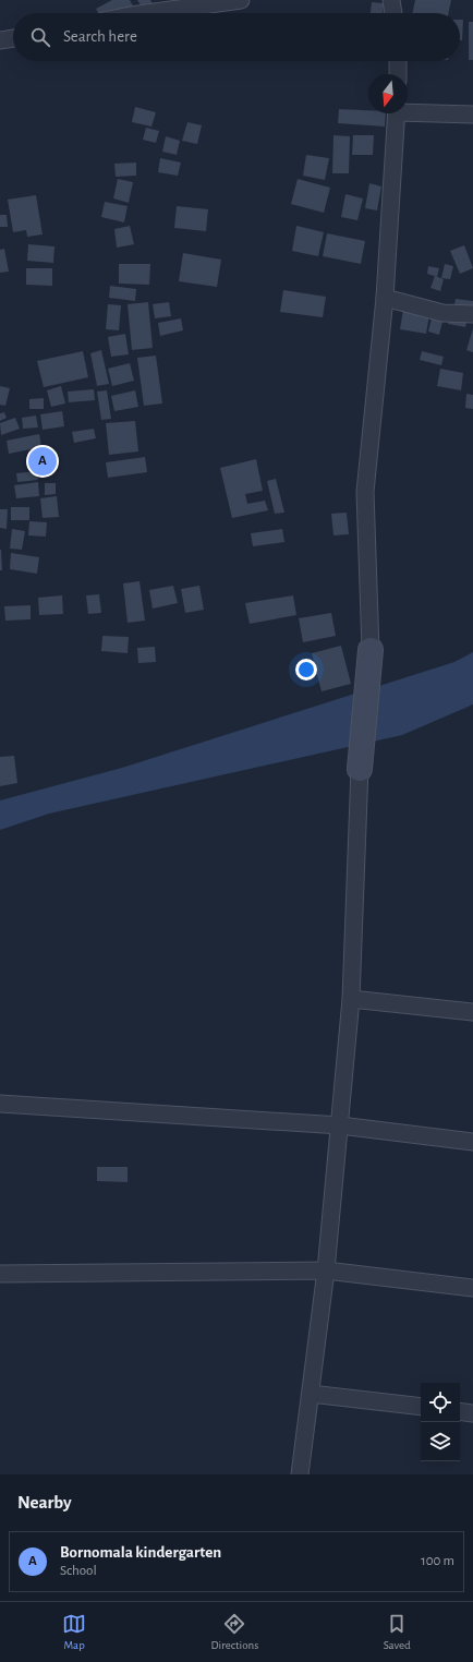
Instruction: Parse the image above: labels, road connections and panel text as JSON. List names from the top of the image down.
{
  "north": "bottom",
  "page": {
    "search": "Search here",
    "pins": "A",
    "heading": "Nearby",
    "list": [
      {
        "mark": "A",
        "name": "Bornomala kindergarten",
        "note": "School",
        "value": "100 m"
      }
    ],
    "nav": ["Map", "Directions", "Saved"]
  }
}
